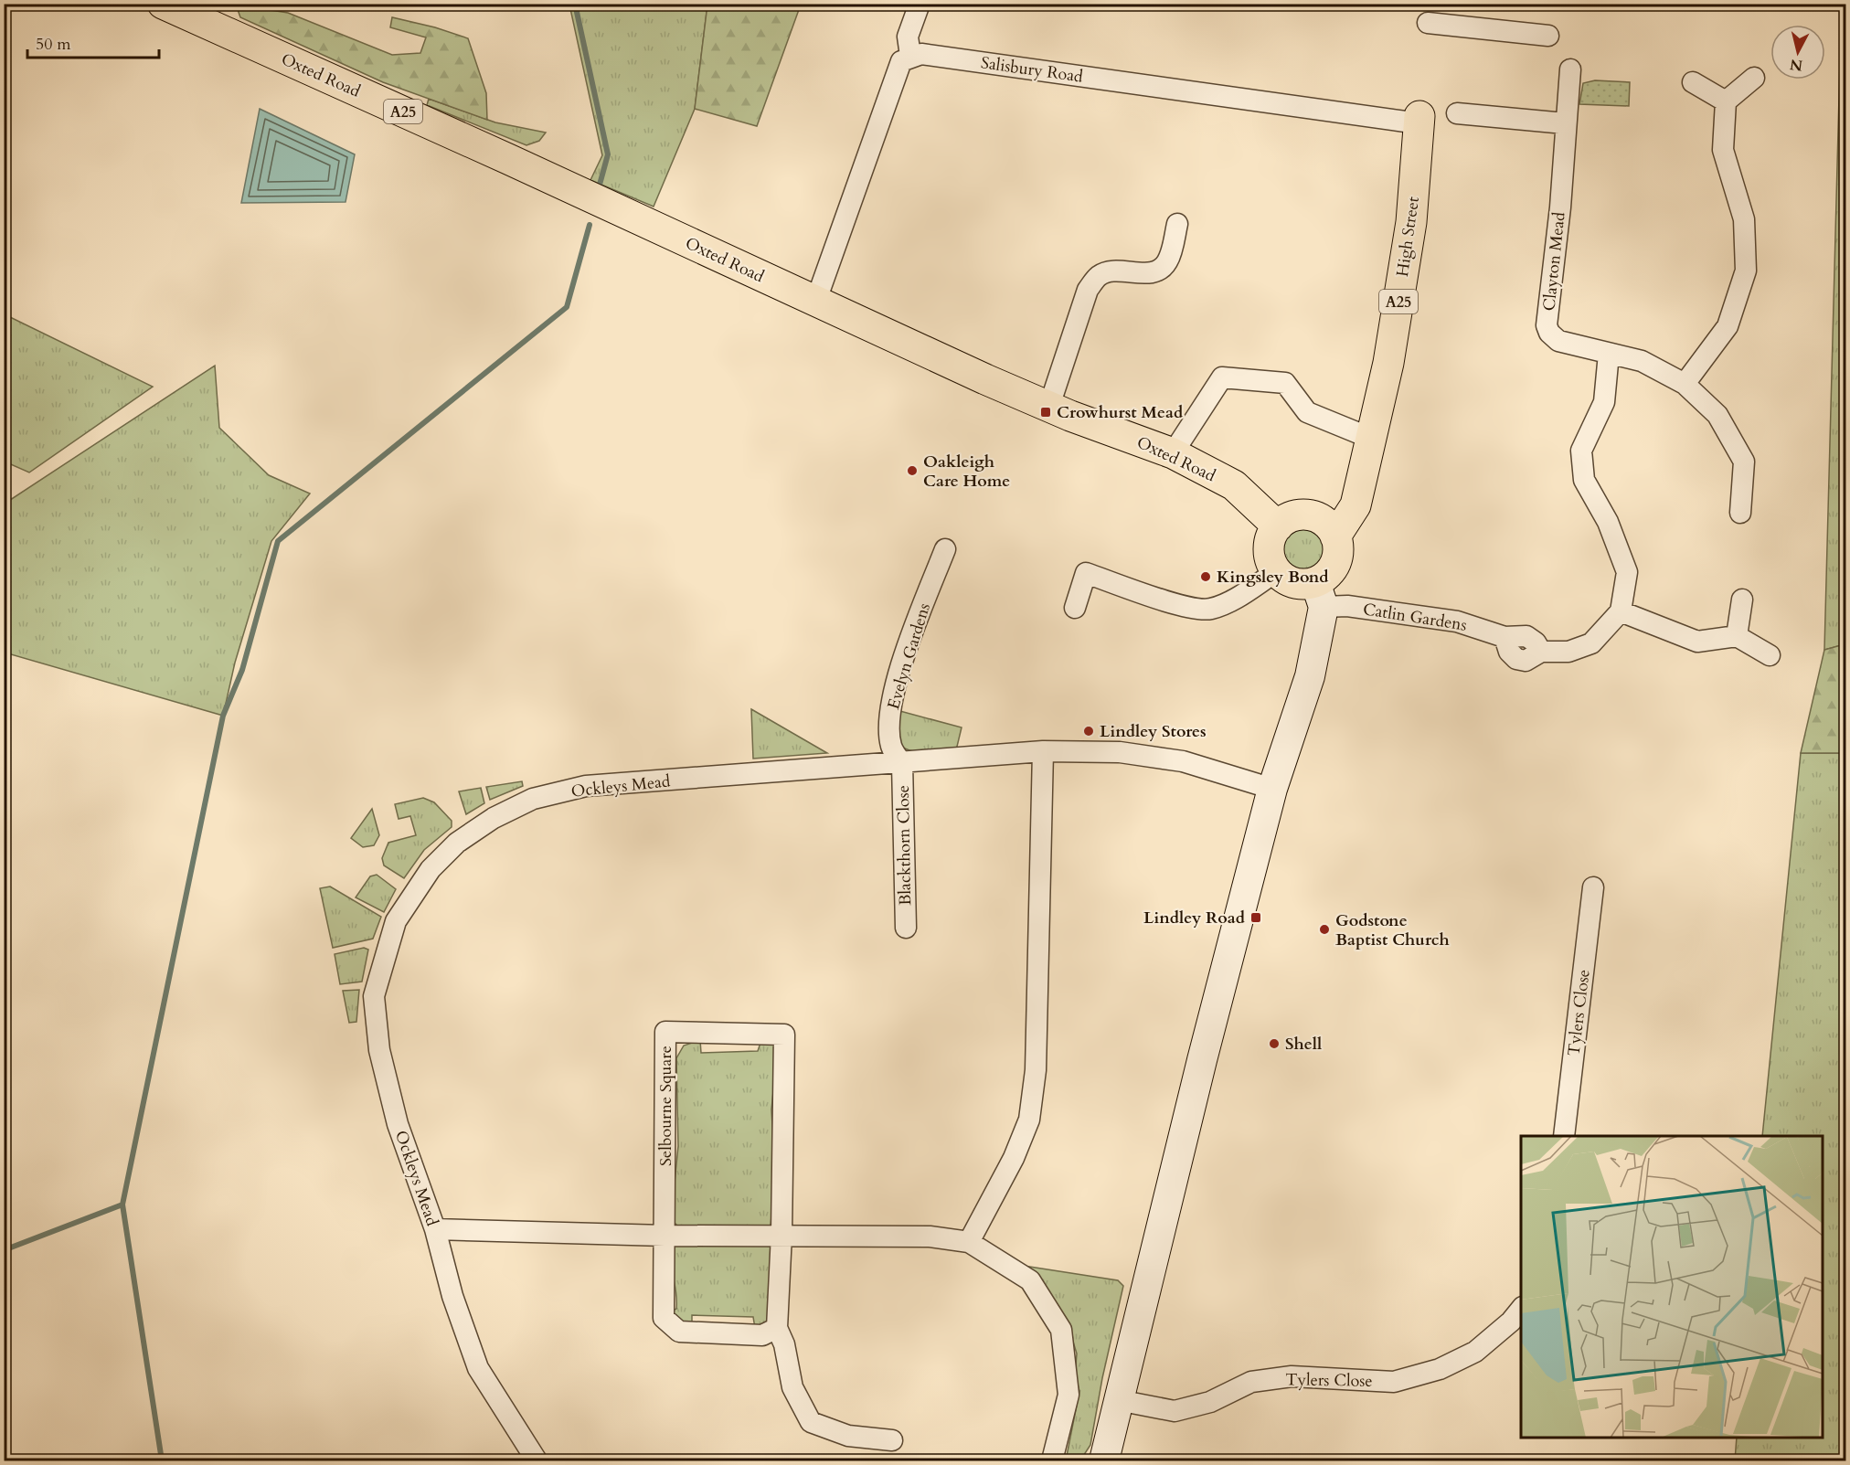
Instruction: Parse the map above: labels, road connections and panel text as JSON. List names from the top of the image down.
{
  "streets": {
    "main road": ["Oxted Road", "A25", "High Street"],
    "street": [
      "Salisbury Road",
      "Clayton Mead",
      "Catlin Gardens",
      "Evelyn Gardens",
      "Ockleys Mead",
      "Blackthorn Close",
      "Tylers Close",
      "Selbourne Square"
    ]
  },
  "crossings": [
    ["Salisbury Road", "High Street"],
    ["Oxted Road", "High Street"],
    ["Oxted Road", "Catlin Gardens"],
    ["High Street", "Catlin Gardens"],
    ["Evelyn Gardens", "Ockleys Mead"],
    ["Evelyn Gardens", "Blackthorn Close"],
    ["Ockleys Mead", "Blackthorn Close"]
  ],
  "places": {
    "transit": ["Crowhurst Mead", "Lindley Road"],
    "other": [
      "Oakleigh Care Home",
      "Kingsley Bond",
      "Lindley Stores",
      "Godstone Baptist Church",
      "Shell"
    ]
  },
  "scale_bar": "50 m",
  "north": "bottom"
}
